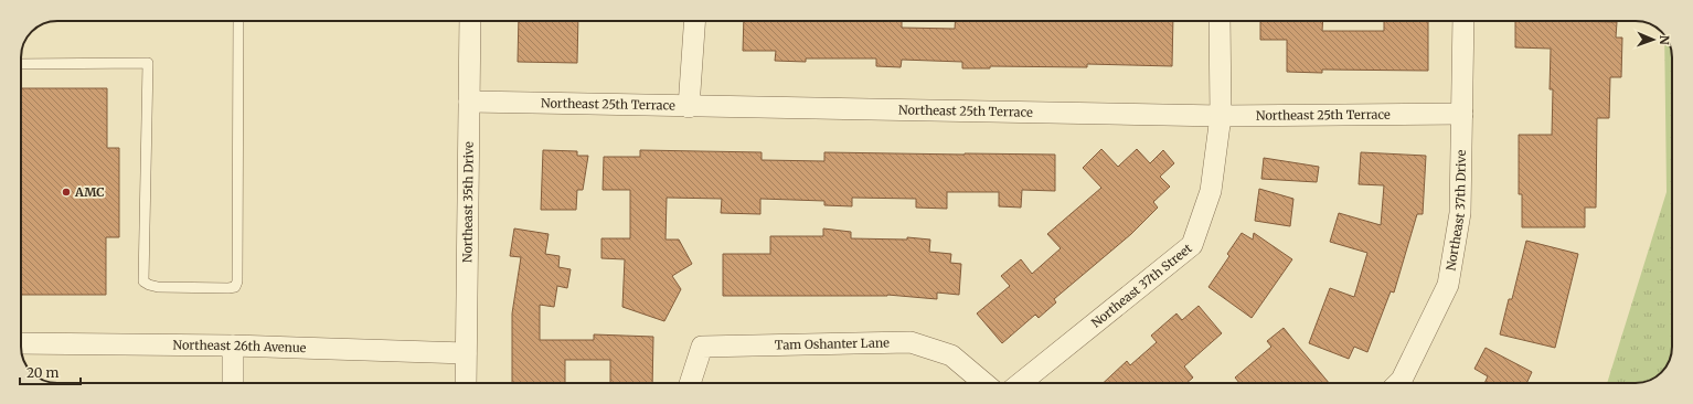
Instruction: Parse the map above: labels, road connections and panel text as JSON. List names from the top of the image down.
{
  "streets": {
    "street": [
      "Northeast 25th Terrace",
      "Northeast 35th Drive",
      "Northeast 37th Drive",
      "Northeast 37th Street",
      "Tam Oshanter Lane",
      "Northeast 26th Avenue"
    ]
  },
  "crossings": [
    ["Northeast 25th Terrace", "Northeast 35th Drive"],
    ["Northeast 25th Terrace", "Northeast 37th Drive"],
    ["Northeast 25th Terrace", "Northeast 37th Street"],
    ["Northeast 35th Drive", "Northeast 26th Avenue"]
  ],
  "places": ["AMC"],
  "scale_bar": "20 m",
  "north": "right"
}
